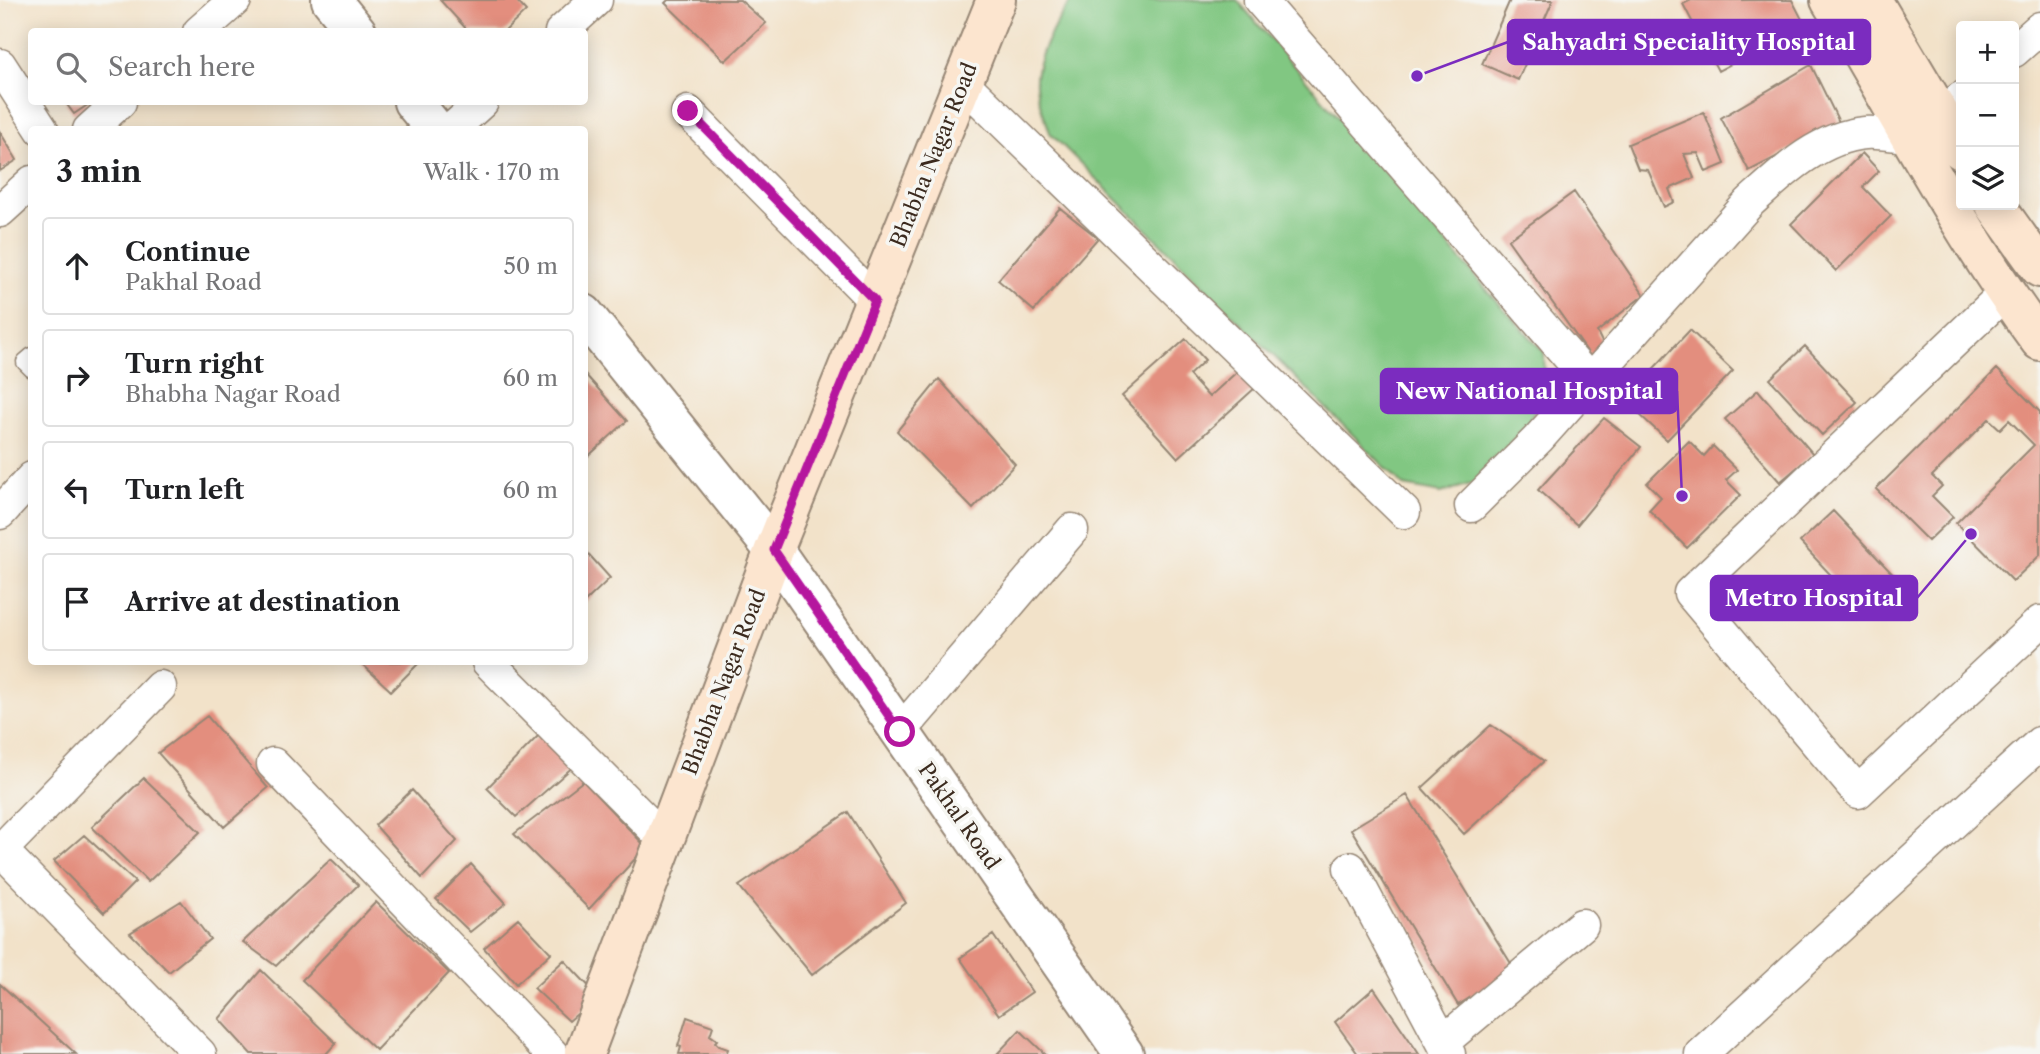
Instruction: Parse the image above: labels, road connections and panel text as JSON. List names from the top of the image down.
{
  "streets": {
    "main road": ["Bhabha Nagar Road"],
    "street": ["Pakhal Road"]
  },
  "crossings": [
    ["Bhabha Nagar Road", "Pakhal Road"]
  ],
  "places": ["Sahyadri Speciality Hospital", "New National Hospital", "Metro Hospital"],
  "page": {
    "map_buttons": ["+", "−"],
    "search": "Search here",
    "heading": ["3 min", "Walk · 170 m"],
    "list": [
      ["Continue", "Pakhal Road", "50 m"],
      ["Turn right", "Bhabha Nagar Road", "60 m"],
      ["Turn left", "60 m"],
      "Arrive at destination"
    ]
  }
}
